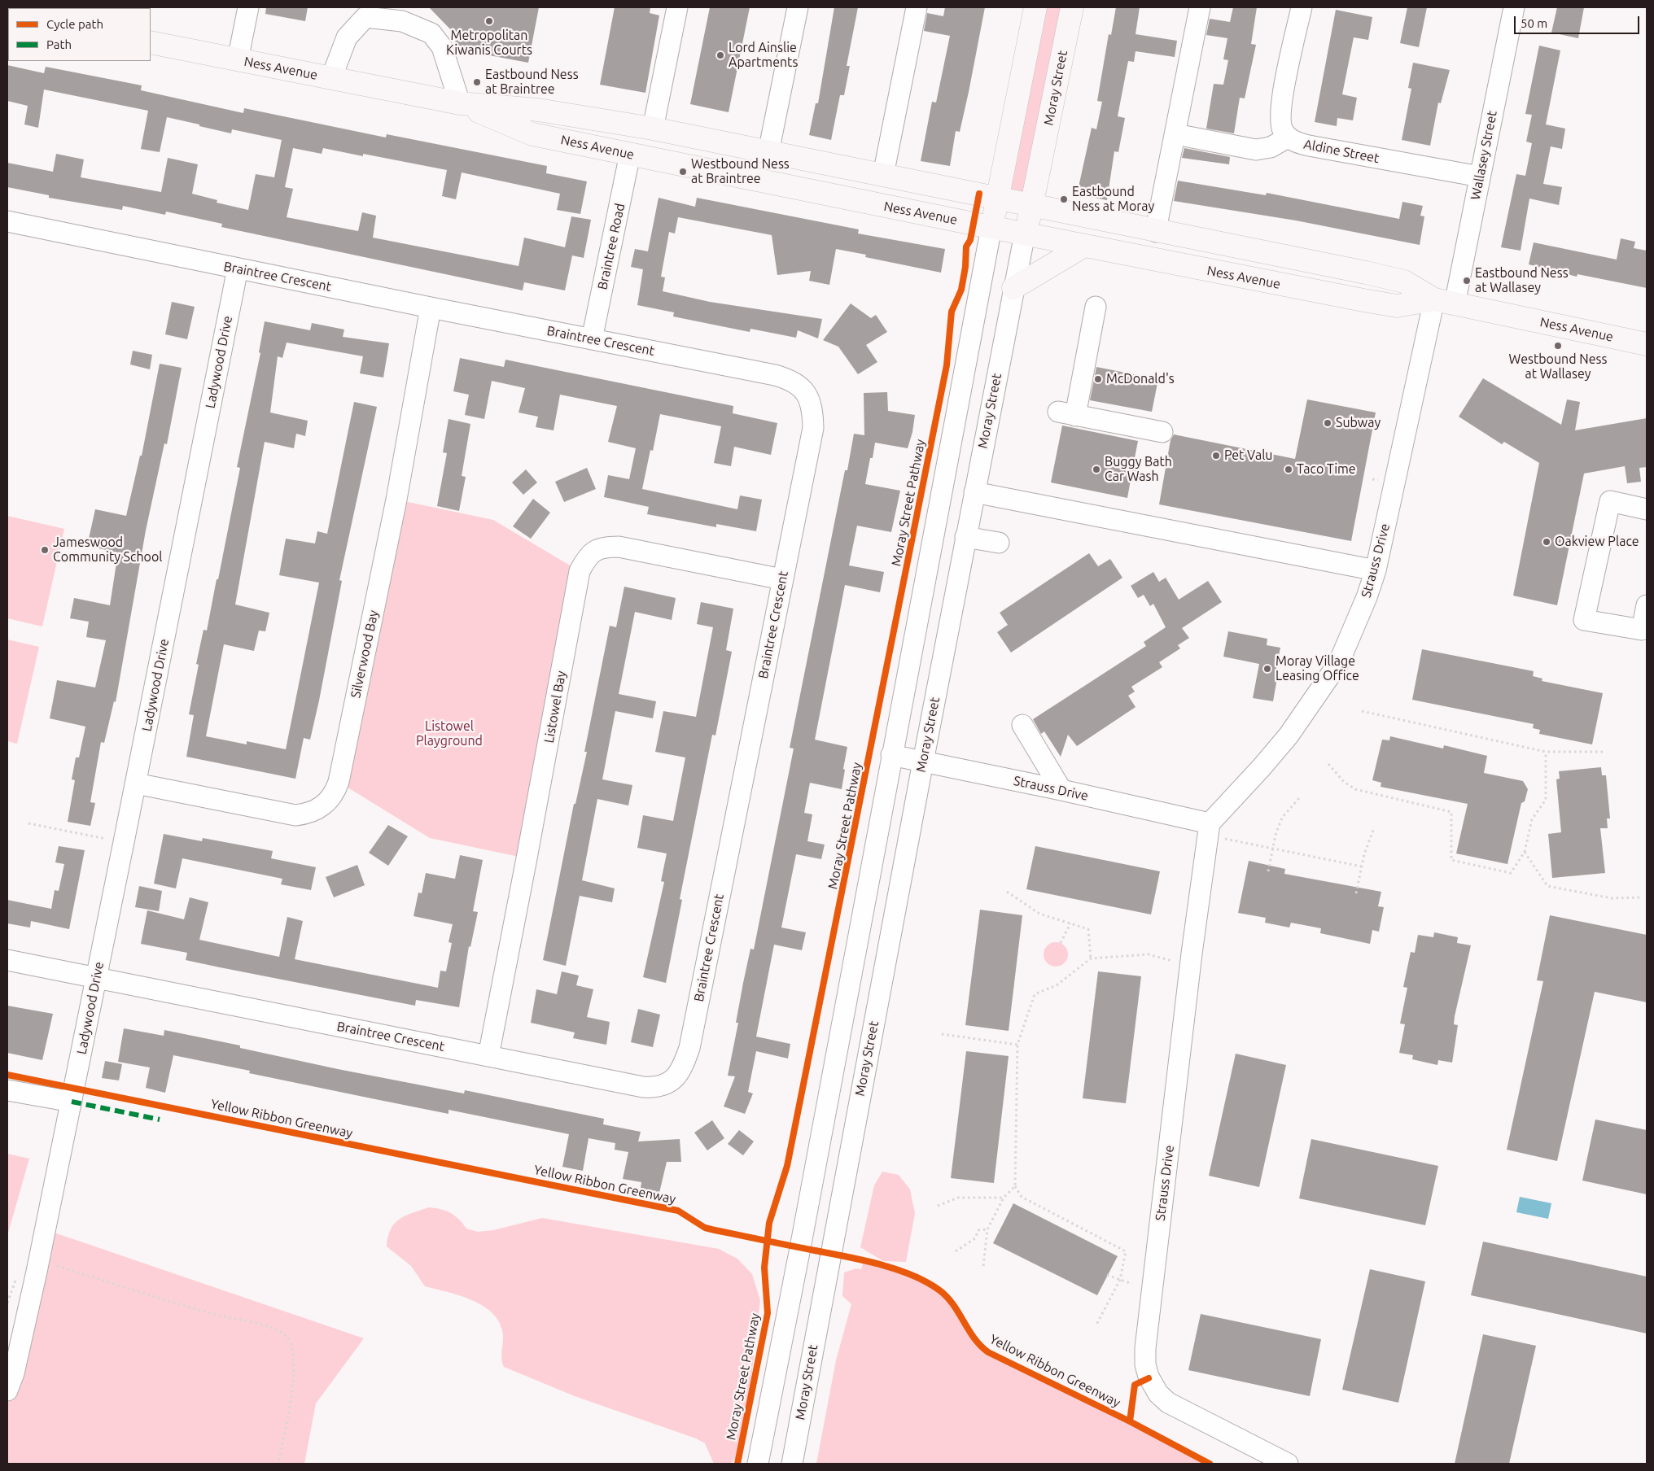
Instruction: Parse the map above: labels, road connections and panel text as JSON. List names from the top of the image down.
{
  "streets": {
    "main road": ["Ness Avenue", "Moray Street"],
    "street": [
      "Aldine Street",
      "Wallasey Street",
      "Braintree Road",
      "Braintree Crescent",
      "Ladywood Drive",
      "Strauss Drive",
      "Silverwood Bay",
      "Listowel Bay"
    ],
    "cycle path": ["Moray Street Pathway", "Yellow Ribbon Greenway"]
  },
  "crossings": [
    ["Ness Avenue", "Moray Street"],
    ["Ness Avenue", "Wallasey Street"],
    ["Ness Avenue", "Braintree Road"],
    ["Ness Avenue", "Strauss Drive"],
    ["Moray Street", "Strauss Drive"],
    ["Aldine Street", "Wallasey Street"],
    ["Wallasey Street", "Strauss Drive"],
    ["Braintree Road", "Braintree Crescent"],
    ["Braintree Crescent", "Ladywood Drive"],
    ["Braintree Crescent", "Silverwood Bay"],
    ["Braintree Crescent", "Listowel Bay"],
    ["Ladywood Drive", "Silverwood Bay"]
  ],
  "parks": ["Listowel Playground"],
  "places": [
    "Metropolitan Kiwanis Courts",
    "Lord Ainslie Apartments",
    "Eastbound Ness at Braintree",
    "Westbound Ness at Braintree",
    "Eastbound Ness at Moray",
    "Eastbound Ness at Wallasey",
    "Westbound Ness at Wallasey",
    "McDonald's",
    "Subway",
    "Pet Valu",
    "Buggy Bath Car Wash",
    "Taco Time",
    "Oakview Place",
    "Jameswood Community School",
    "Moray Village Leasing Office"
  ],
  "legend": ["Cycle path", "Path"],
  "scale_bar": "50 m"
}
